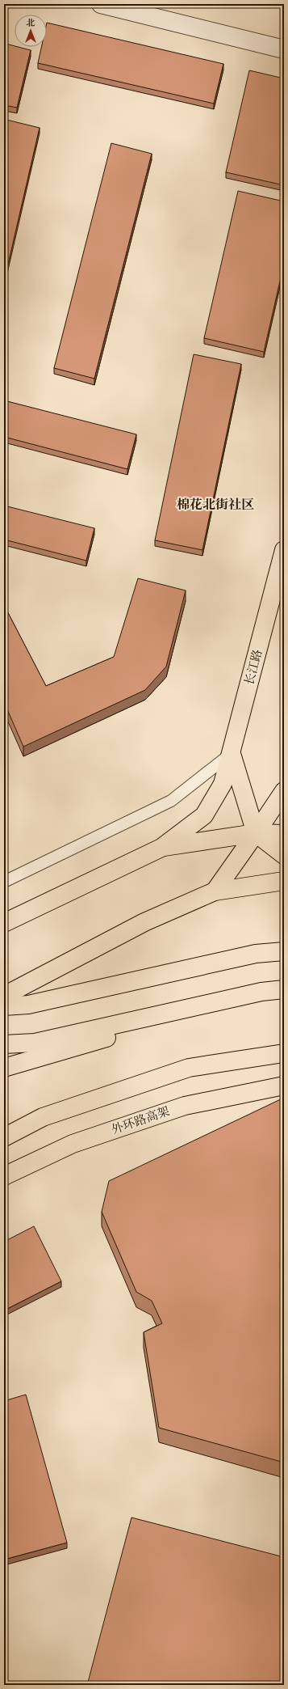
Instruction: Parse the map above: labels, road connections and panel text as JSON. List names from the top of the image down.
{
  "streets": {
    "main road": ["长江路", "外环路高架"]
  },
  "districts": ["棉花北街社区"],
  "north": "top"
}
